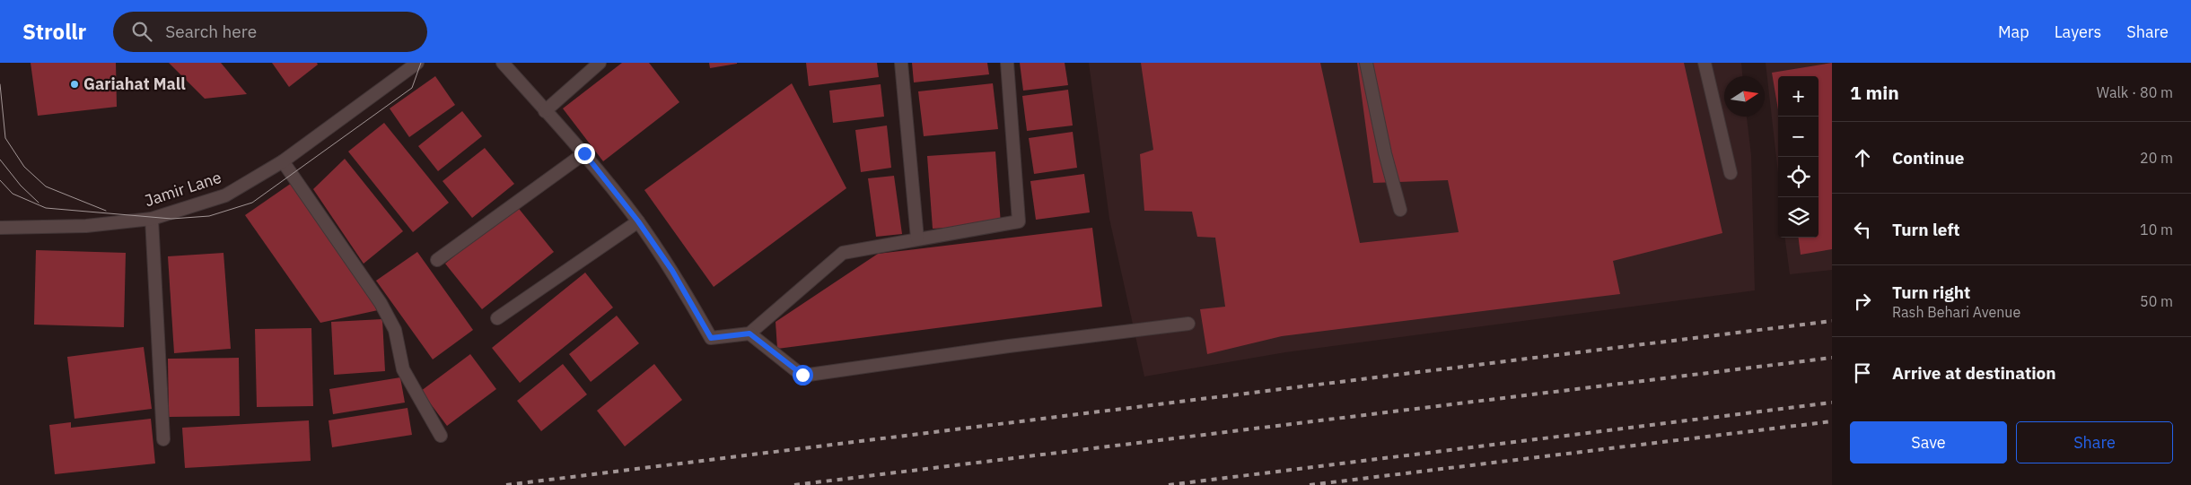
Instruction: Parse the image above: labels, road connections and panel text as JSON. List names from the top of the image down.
{
  "streets": {
    "street": ["Jamir Lane"]
  },
  "places": ["Gariahat Mall"],
  "north": "right",
  "page": {
    "header": "Strollr",
    "search": "Search here",
    "nav": ["Map", "Layers", "Share"],
    "heading": ["1 min", "Walk · 80 m"],
    "map_buttons": ["+", "−"],
    "list": [
      ["Continue", "20 m"],
      ["Turn left", "10 m"],
      ["Turn right", "Rash Behari Avenue", "50 m"],
      "Arrive at destination"
    ],
    "buttons": ["Save", "Share"]
  }
}
